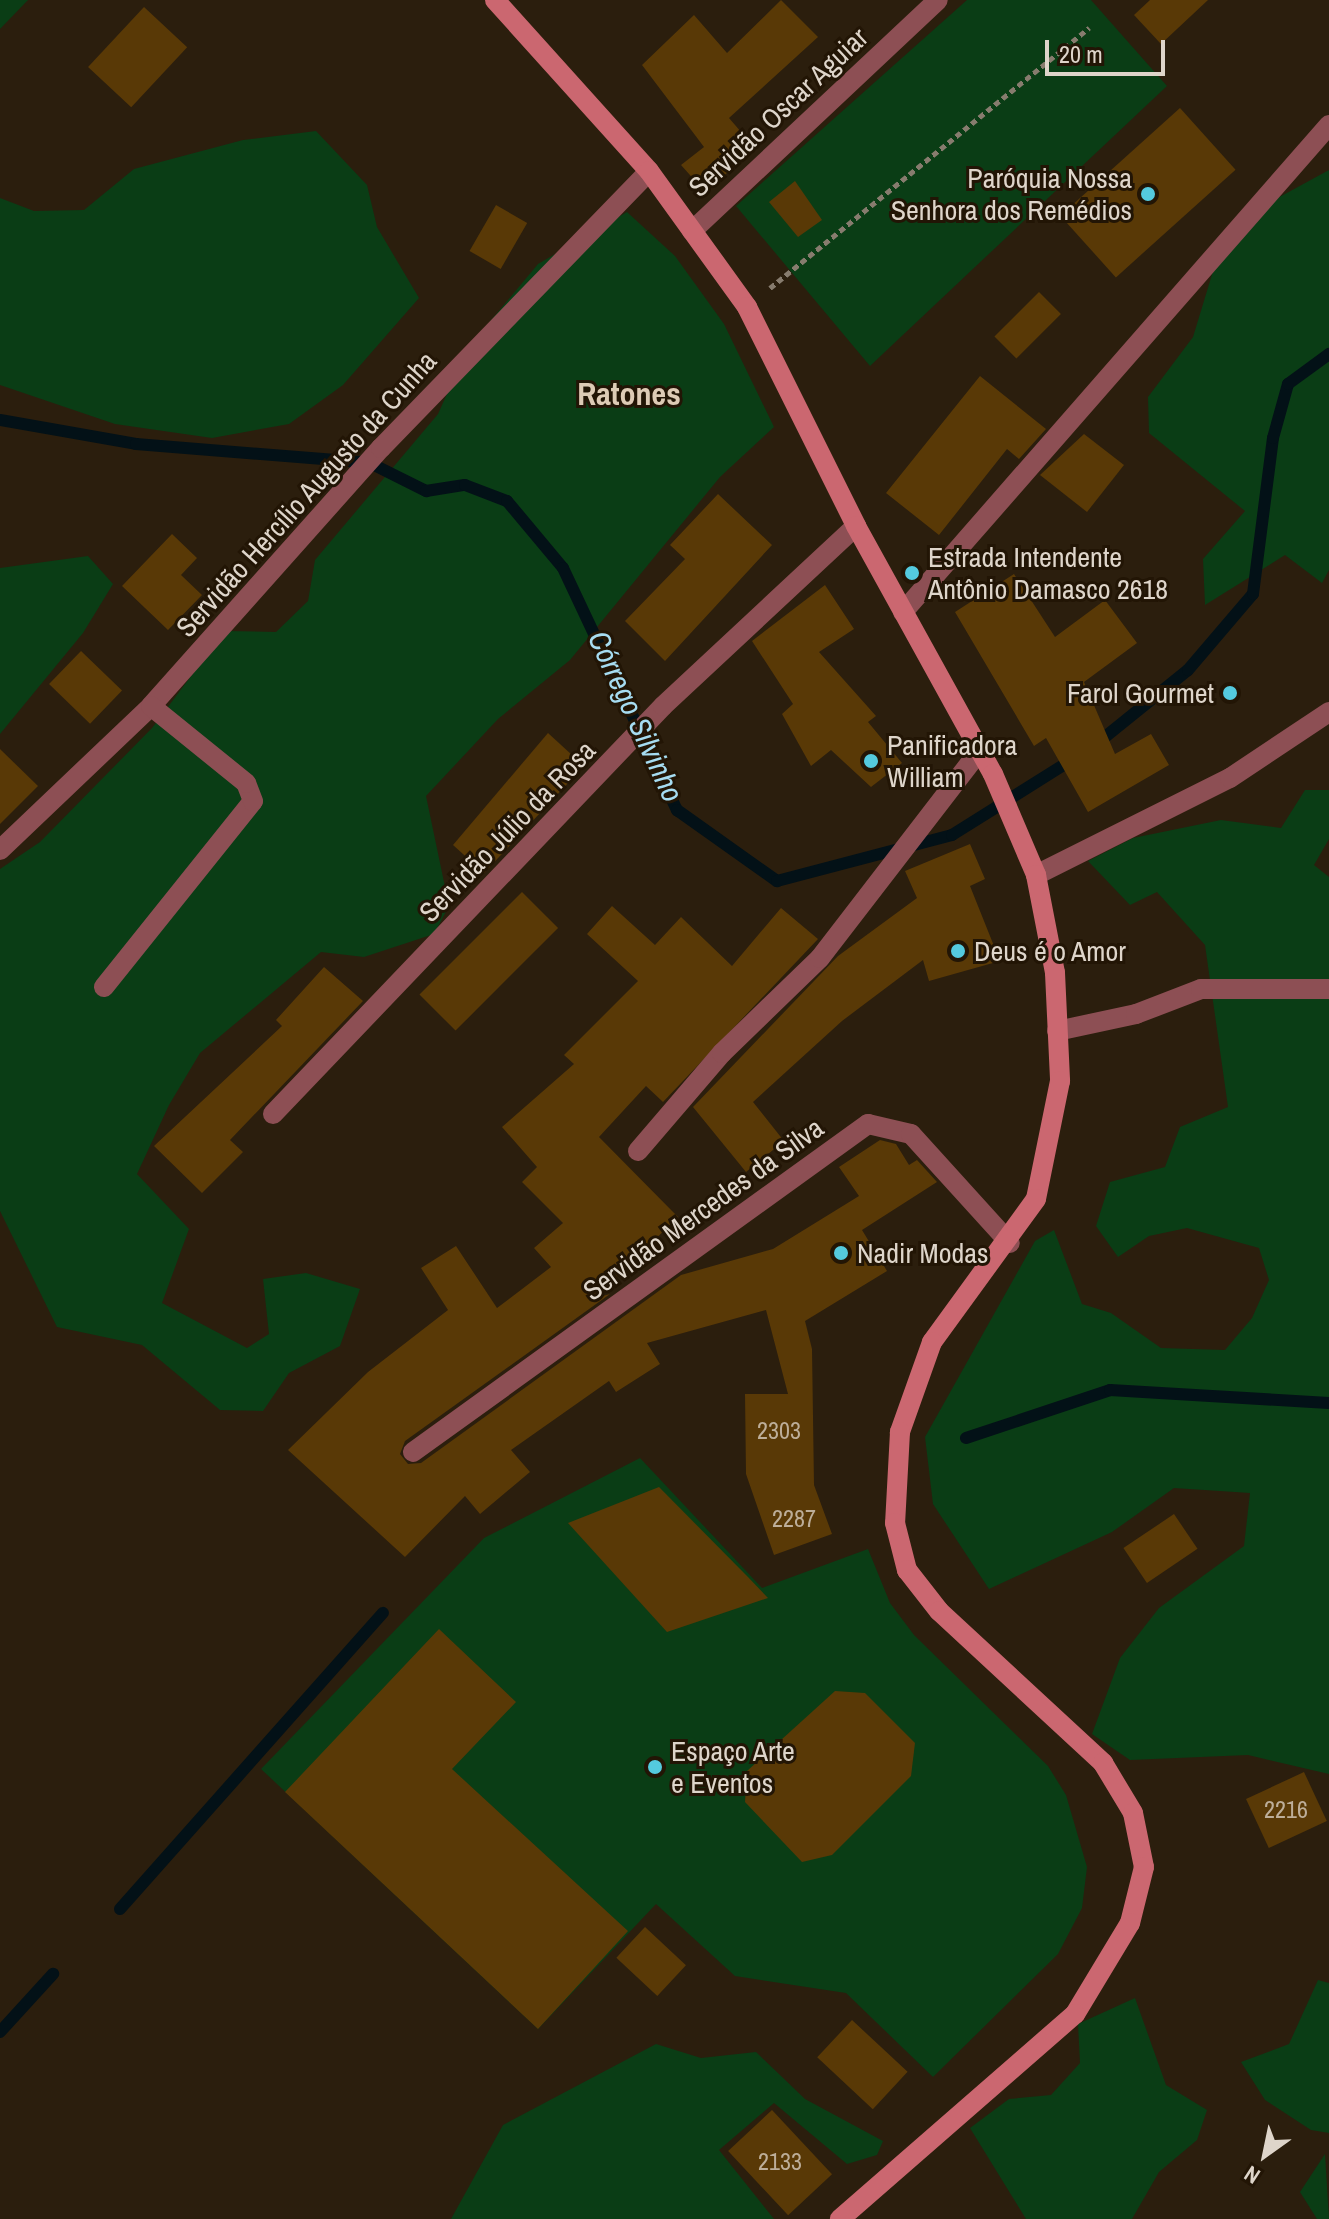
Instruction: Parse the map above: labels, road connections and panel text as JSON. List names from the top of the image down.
{
  "streets": {
    "street": [
      "Servidão Oscar Aguiar",
      "Servidão Hercílio Augusto da Cunha",
      "Servidão Júlio da Rosa",
      "Servidão Mercedes da Silva"
    ]
  },
  "districts": ["Ratones"],
  "water": ["Córrego Silvinho"],
  "places": [
    "Paróquia Nossa Senhora dos Remédios",
    "Estrada Intendente Antônio Damasco 2618",
    "Farol Gourmet",
    "Panificadora William",
    "Deus é o Amor",
    "Nadir Modas",
    "Espaço Arte e Eventos"
  ],
  "house_numbers": [
    "2303",
    "2287",
    "2216",
    "2133"
  ],
  "scale_bar": "20 m",
  "north": "bottom left"
}
